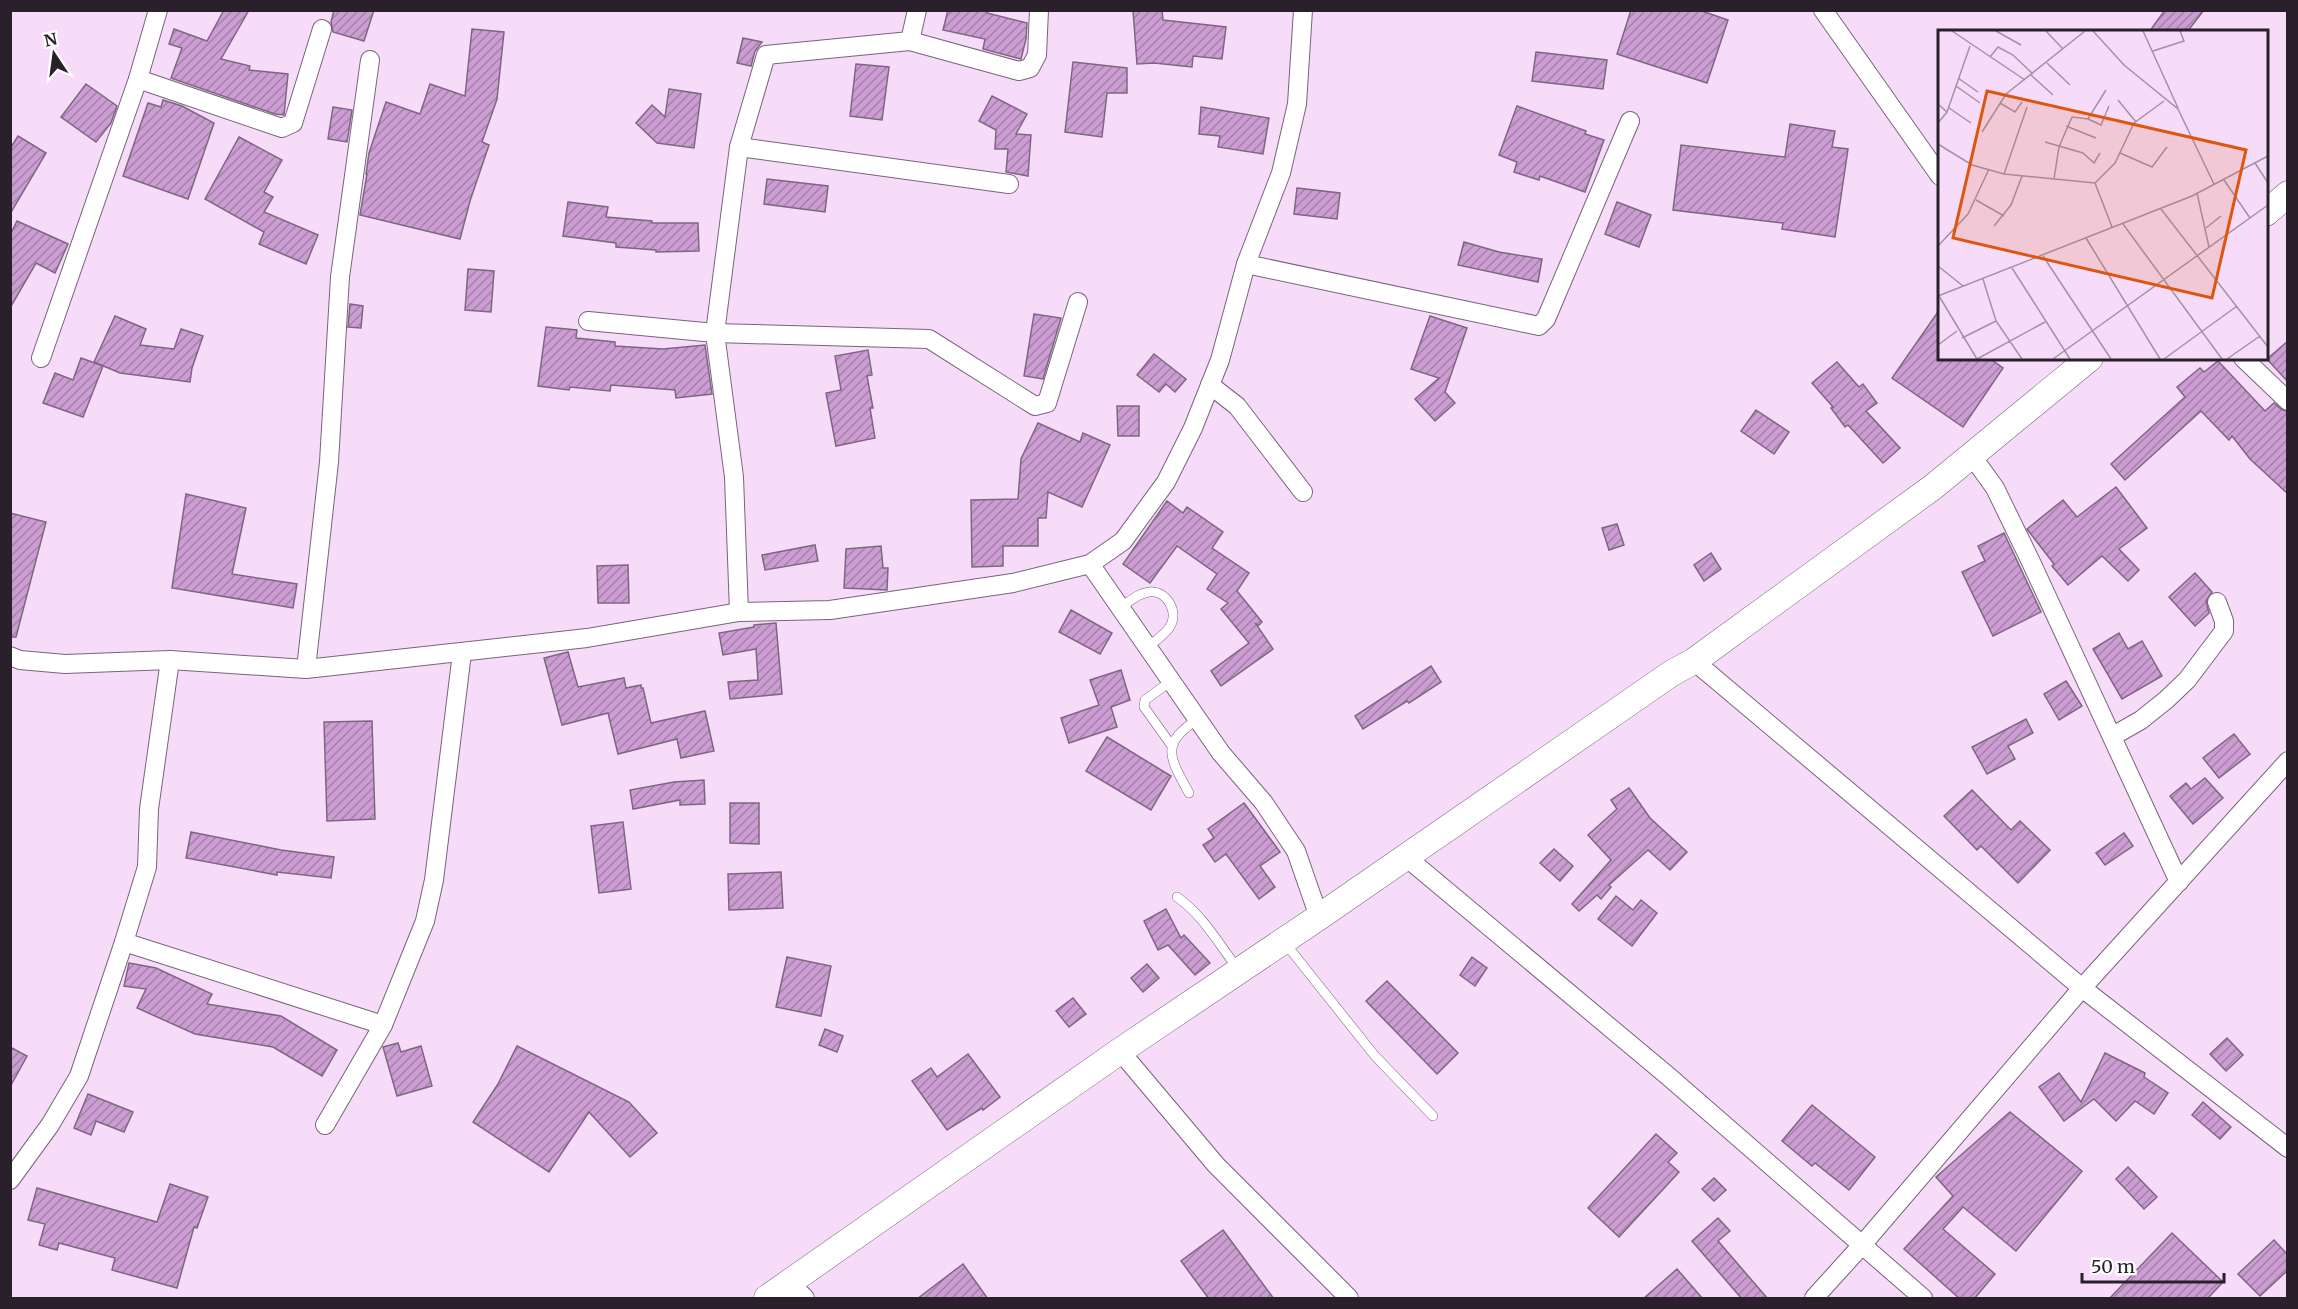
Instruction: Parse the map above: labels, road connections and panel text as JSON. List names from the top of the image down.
{
  "scale_bar": "50 m",
  "north": "top"
}
